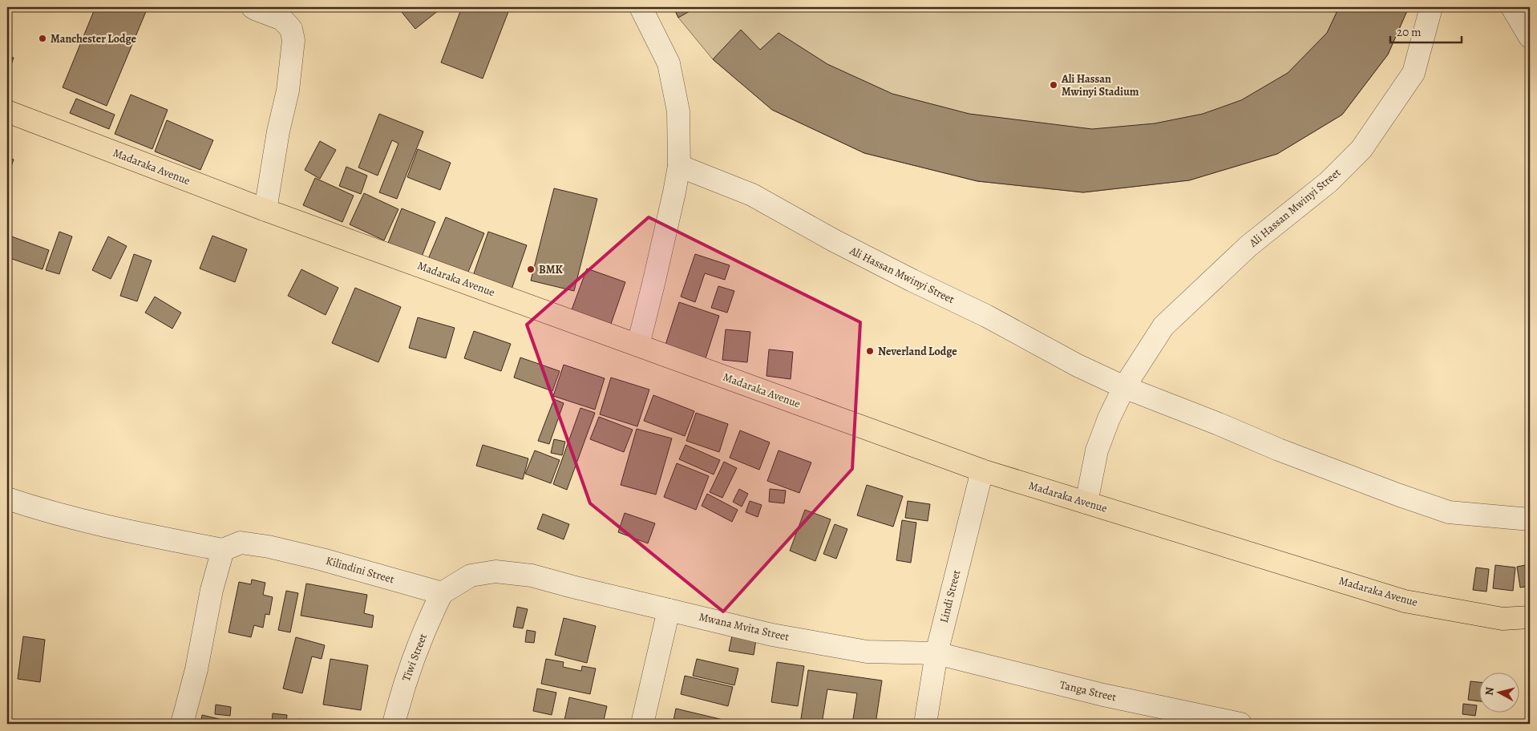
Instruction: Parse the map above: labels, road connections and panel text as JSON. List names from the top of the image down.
{
  "streets": {
    "main road": ["Madaraka Avenue"],
    "street": [
      "Ali Hassan Mwinyi Street",
      "Kilindini Street",
      "Lindi Street",
      "Mwana Mvita Street",
      "Tiwi Street",
      "Tanga Street"
    ]
  },
  "crossings": [
    ["Madaraka Avenue", "Ali Hassan Mwinyi Street"],
    ["Madaraka Avenue", "Lindi Street"],
    ["Kilindini Street", "Tiwi Street"],
    ["Lindi Street", "Mwana Mvita Street"],
    ["Lindi Street", "Tanga Street"],
    ["Mwana Mvita Street", "Tanga Street"]
  ],
  "places": [
    "Manchester Lodge",
    "Ali Hassan Mwinyi Stadium",
    "BMK",
    "Neverland Lodge"
  ],
  "scale_bar": "20 m",
  "north": "left"
}
